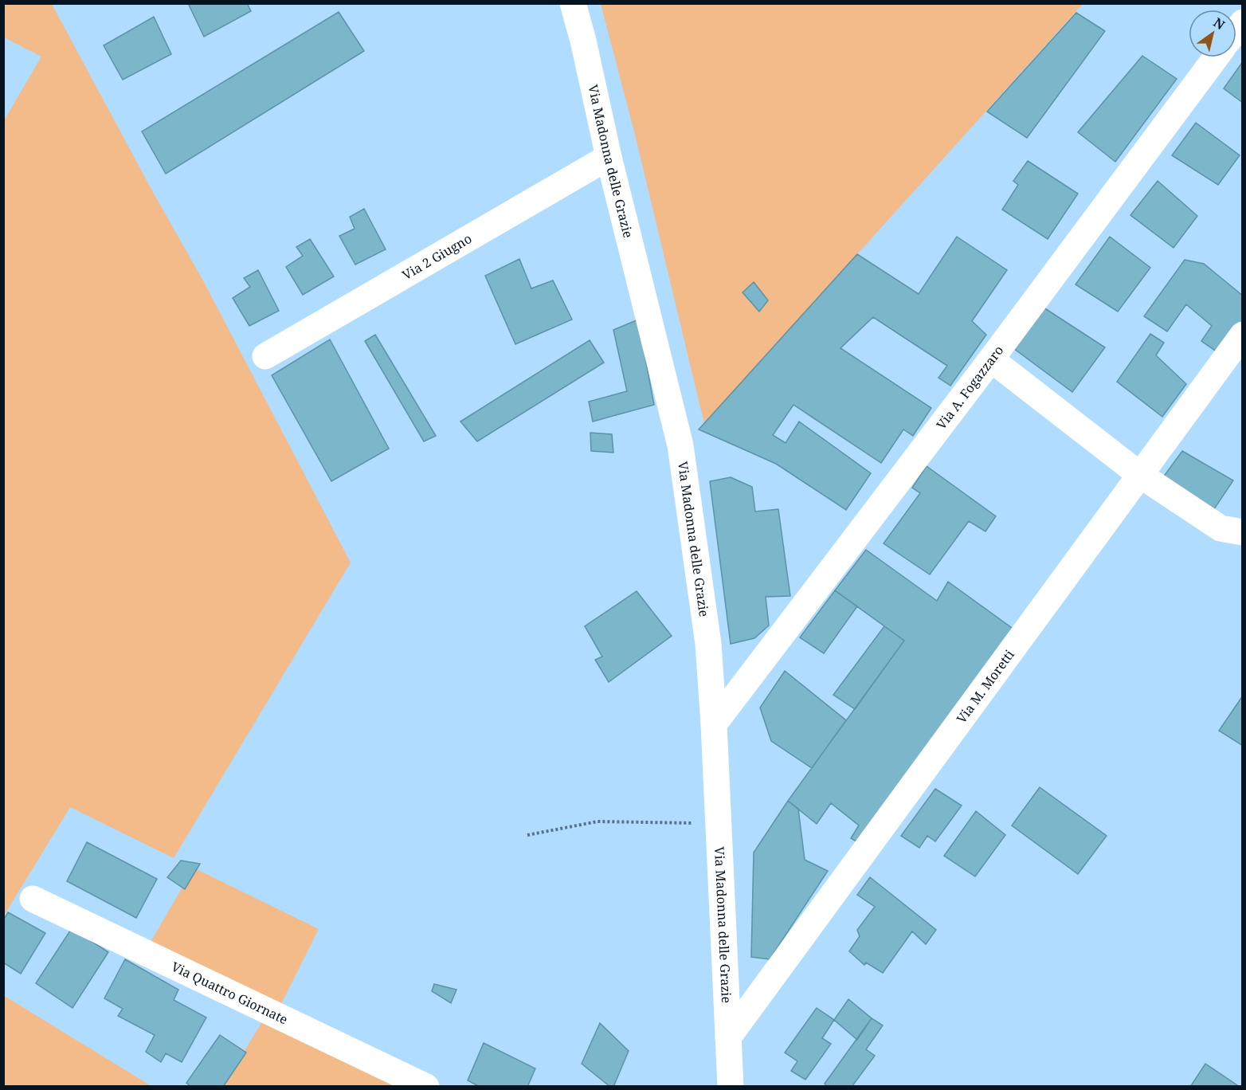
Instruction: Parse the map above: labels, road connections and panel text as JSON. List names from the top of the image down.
{
  "streets": {
    "street": [
      "Via Madonna delle Grazie",
      "Via 2 Giugno",
      "Via A. Fogazzaro",
      "Via M. Moretti",
      "Via Quattro Giornate"
    ]
  },
  "crossings": [
    ["Via Madonna delle Grazie", "Via 2 Giugno"],
    ["Via Madonna delle Grazie", "Via A. Fogazzaro"],
    ["Via Madonna delle Grazie", "Via M. Moretti"]
  ],
  "north": "top right"
}
